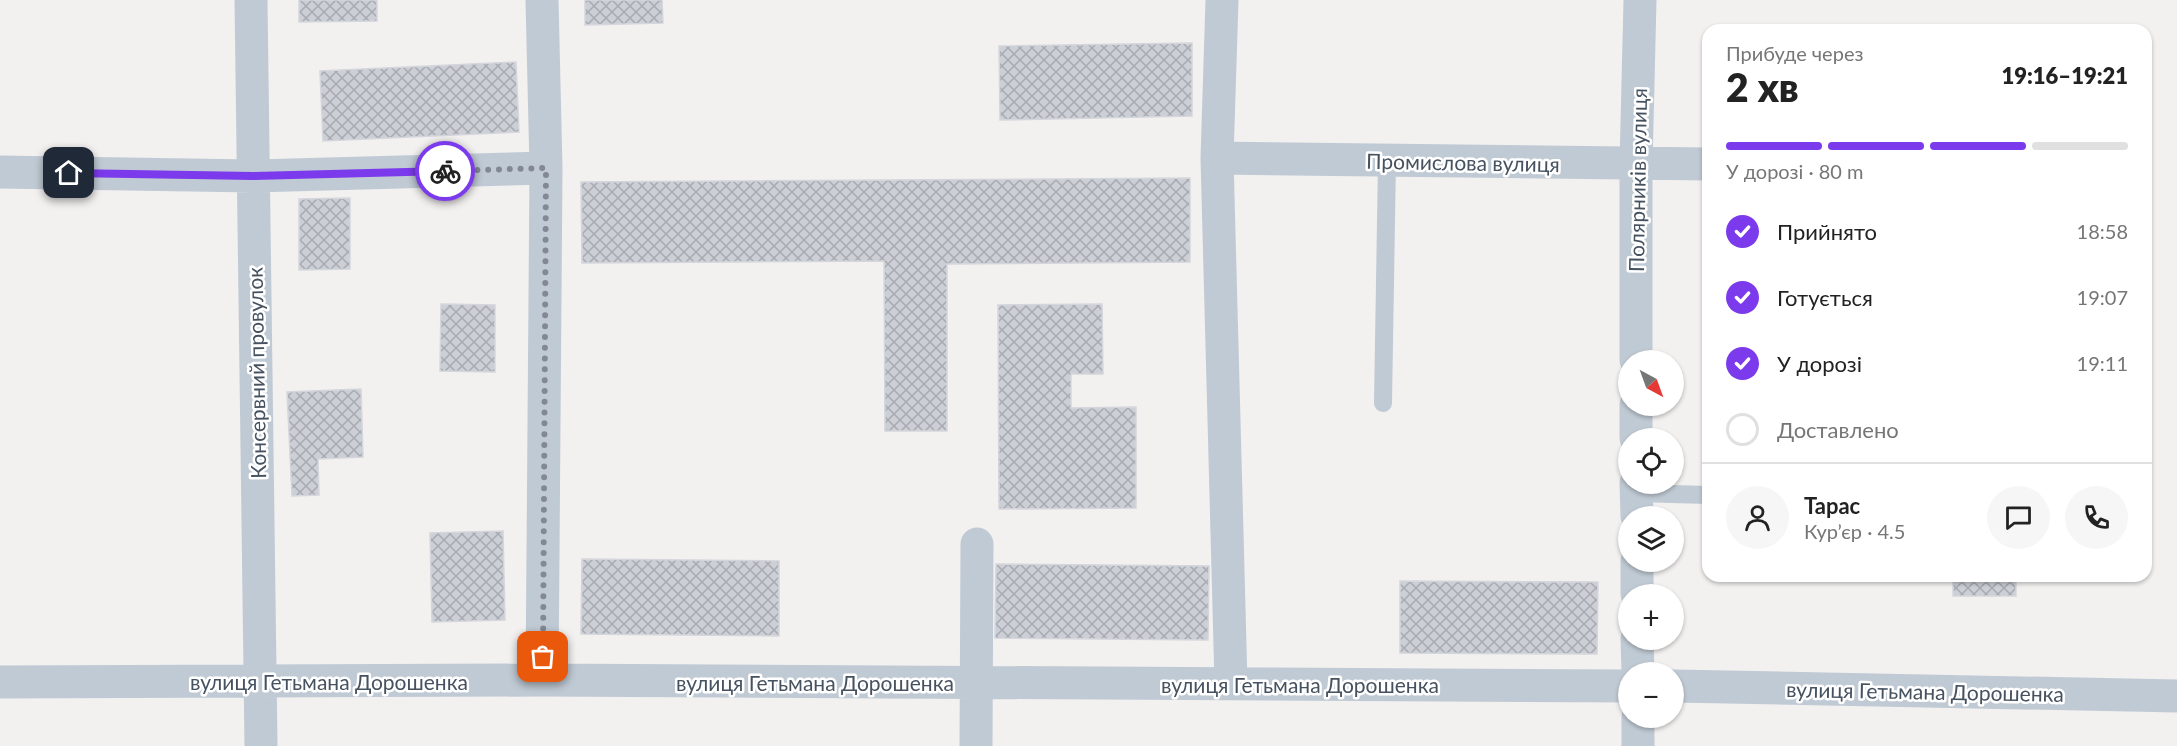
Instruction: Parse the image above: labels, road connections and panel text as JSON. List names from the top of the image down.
{
  "streets": {
    "street": [
      "Промислова вулиця",
      "Полярників вулиця",
      "Консервний провулок",
      "вулиця Гетьмана Дорошенка"
    ]
  },
  "crossings": [
    ["Промислова вулиця", "Полярників вулиця"],
    ["Консервний провулок", "вулиця Гетьмана Дорошенка"]
  ],
  "north": "bottom right",
  "page": {
    "heading": ["2 хв", "Прибуде через", "19:16–19:21"],
    "panel": ["Тарас", "Кур’єр · 4.5"],
    "bar": "У дорозі · 80 m",
    "list": [
      ["Прийнято", "18:58"],
      ["Готується", "19:07"],
      ["У дорозі", "19:11"],
      "Доставлено"
    ],
    "map_buttons": ["+", "−"]
  }
}
